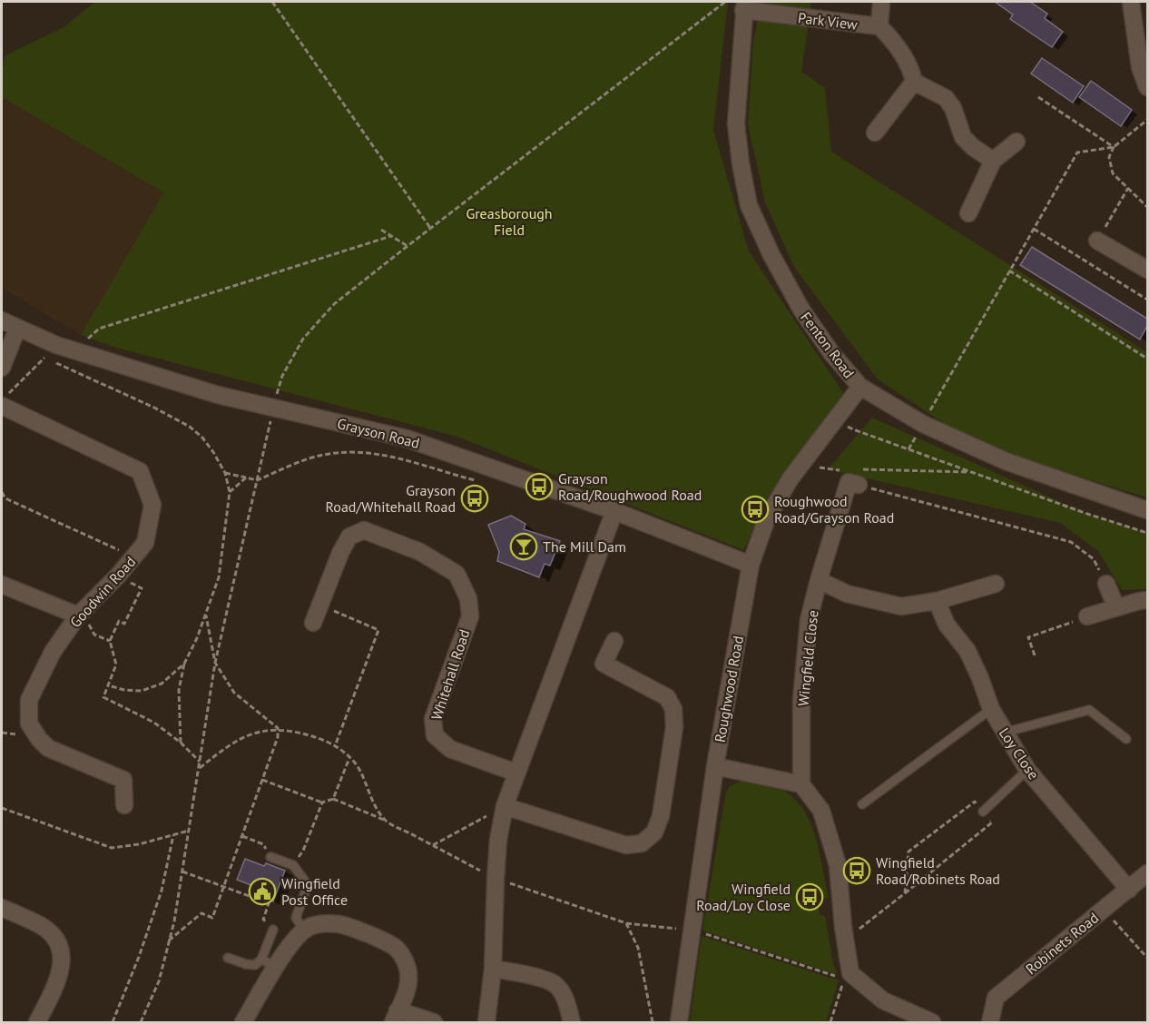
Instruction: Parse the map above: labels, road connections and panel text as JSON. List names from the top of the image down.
{
  "streets": {
    "street": [
      "Park View",
      "Fenton Road",
      "Grayson Road",
      "Goodwin Road",
      "Wingfield Close",
      "Whitehall Road",
      "Roughwood Road",
      "Loy Close",
      "Robinets Road"
    ]
  },
  "crossings": [
    ["Park View", "Fenton Road"],
    ["Fenton Road", "Roughwood Road"],
    ["Grayson Road", "Roughwood Road"],
    ["Loy Close", "Robinets Road"]
  ],
  "parks": ["Greasborough Field"],
  "places": {
    "bus stop": [
      "Grayson Road/Roughwood Road",
      "Grayson Road/Whitehall Road",
      "Roughwood Road/Grayson Road",
      "Wingfield Road/Robinets Road",
      "Wingfield Road/Loy Close"
    ],
    "bar": ["The Mill Dam"],
    "public building": ["Wingfield Post Office"]
  }
}
